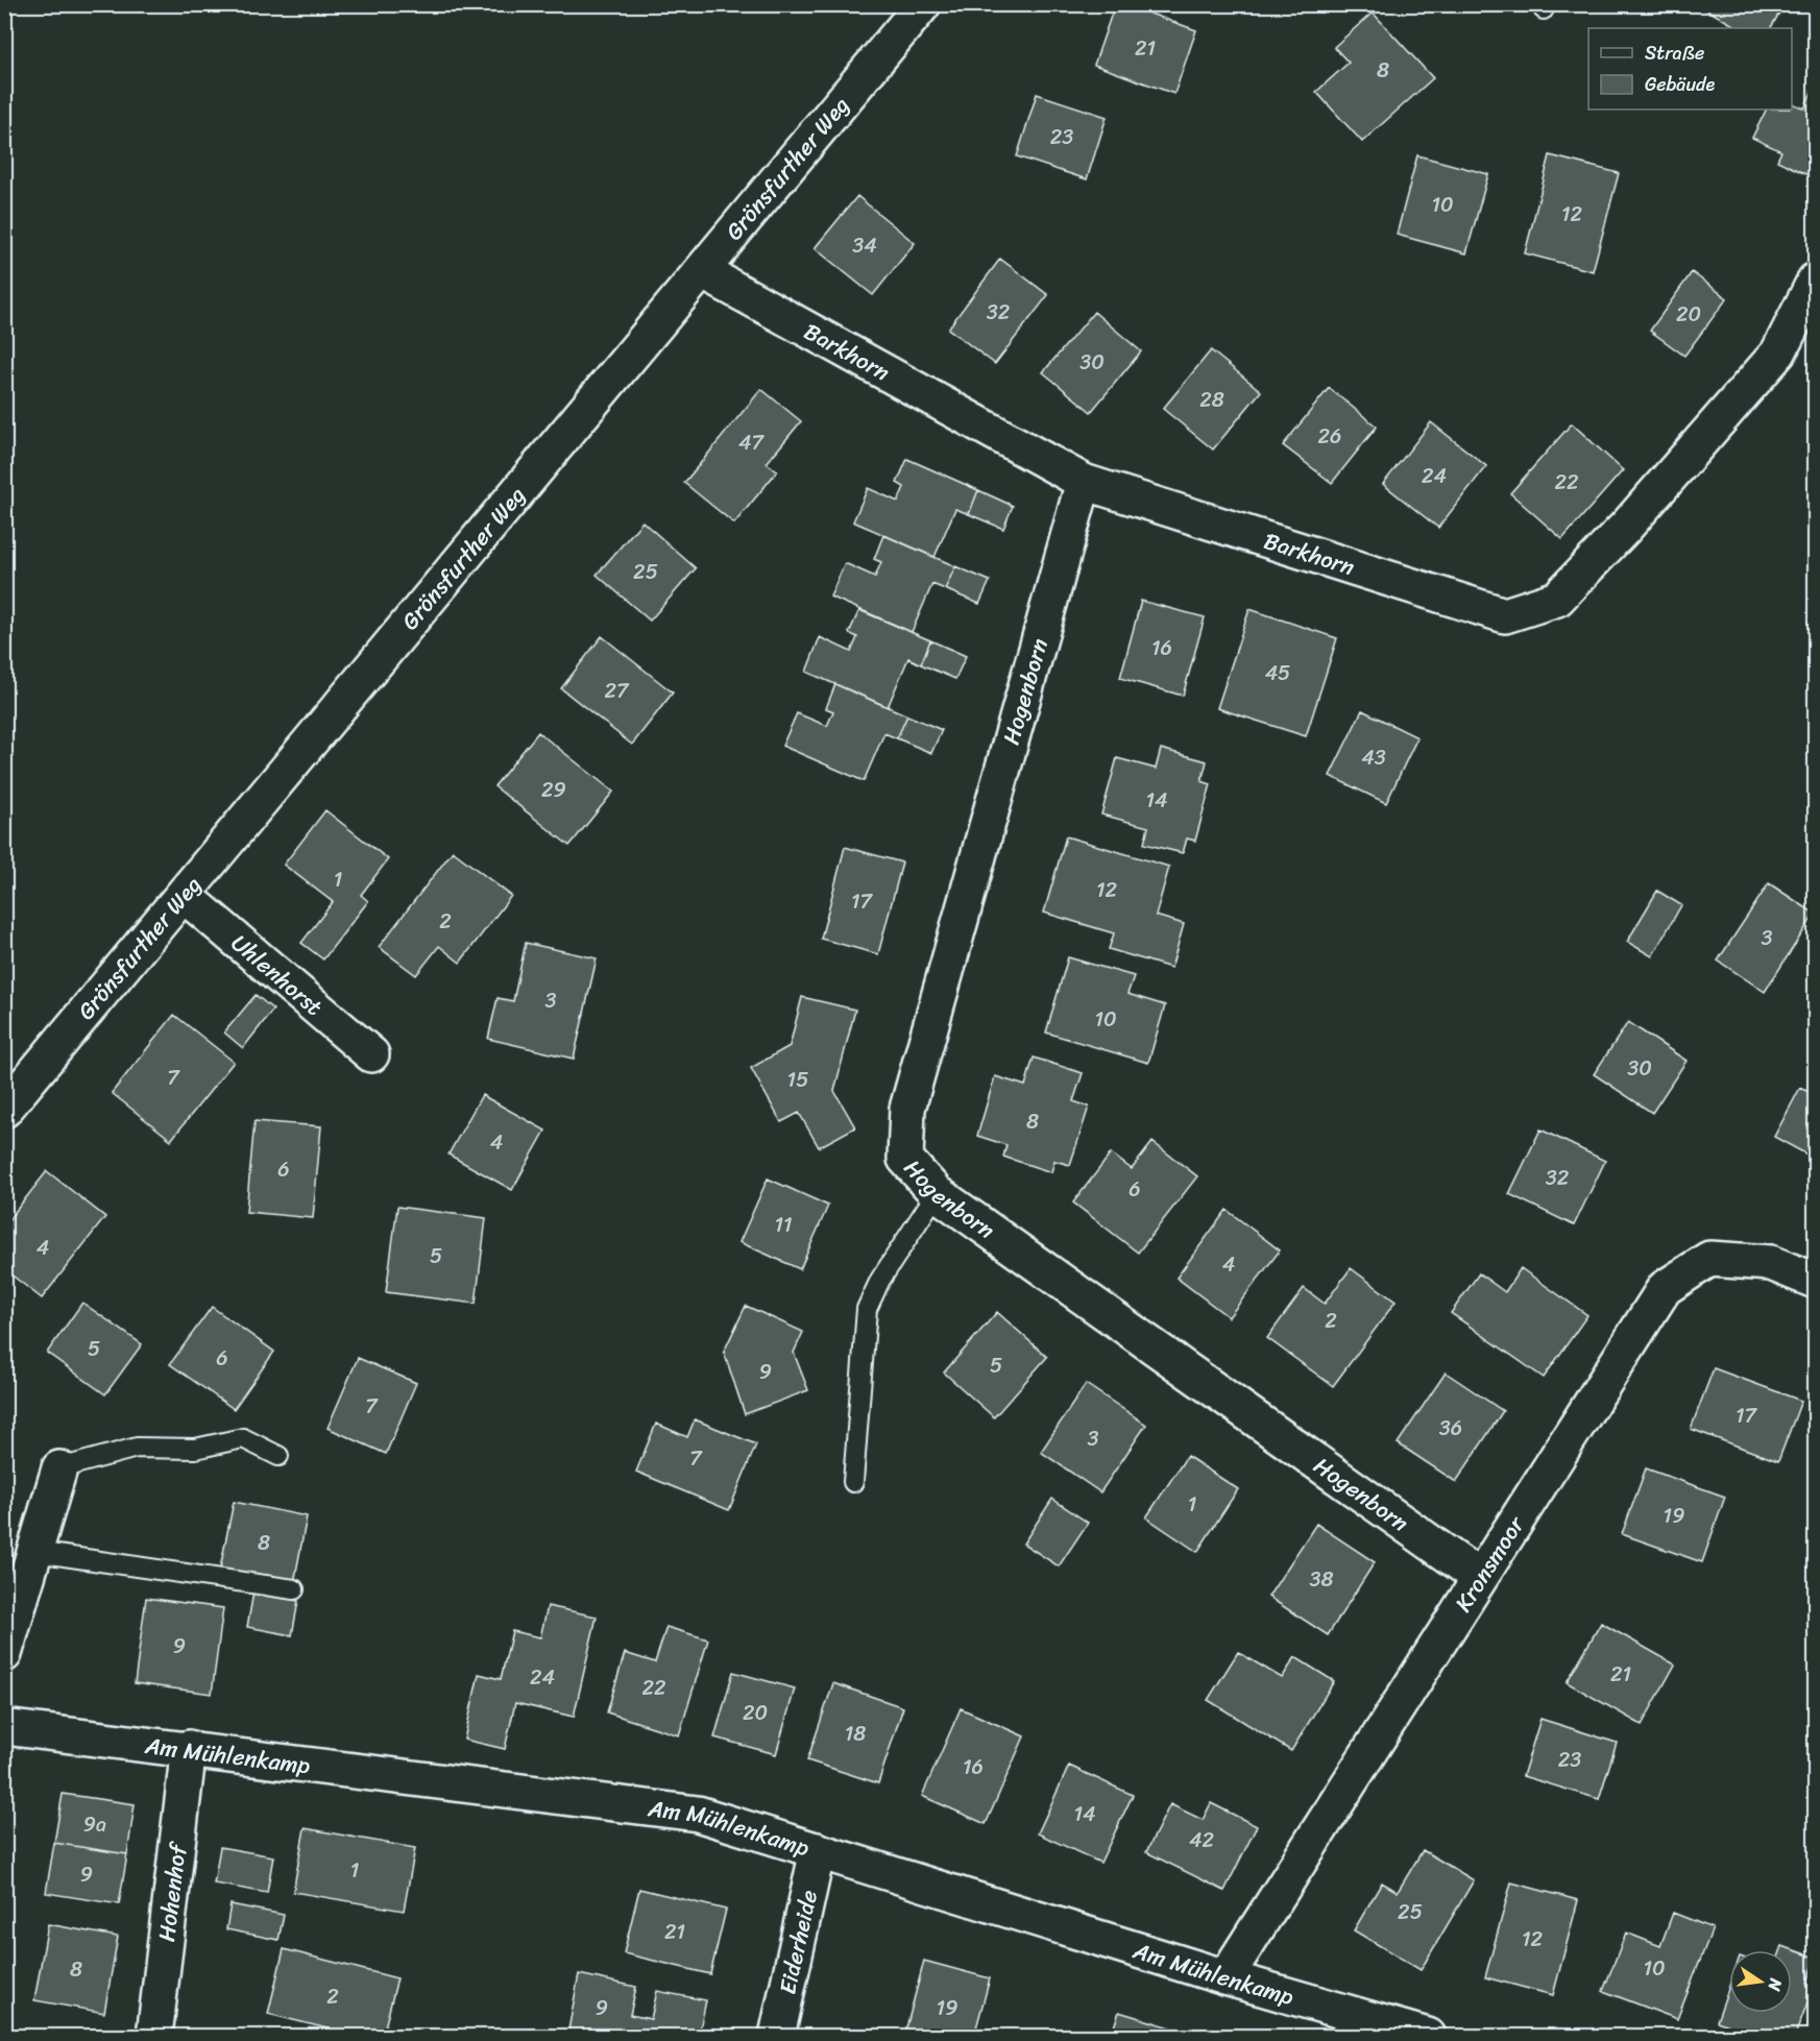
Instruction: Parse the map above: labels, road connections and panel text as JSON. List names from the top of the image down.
{
  "streets": {
    "street": [
      "Grönsfurther Weg",
      "Barkhorn",
      "Hogenborn",
      "Uhlenhorst",
      "Kronsmoor",
      "Am Mühlenkamp",
      "Hohenhof",
      "Eiderheide"
    ]
  },
  "crossings": [
    ["Grönsfurther Weg", "Barkhorn"],
    ["Grönsfurther Weg", "Uhlenhorst"],
    ["Barkhorn", "Hogenborn"],
    ["Hogenborn", "Kronsmoor"],
    ["Kronsmoor", "Am Mühlenkamp"],
    ["Am Mühlenkamp", "Hohenhof"],
    ["Am Mühlenkamp", "Eiderheide"]
  ],
  "house_numbers": [
    "21",
    "8",
    "23",
    "10",
    "12",
    "34",
    "32",
    "20",
    "30",
    "28",
    "26",
    "47",
    "24",
    "22",
    "25",
    "16",
    "45",
    "27",
    "43",
    "29",
    "14",
    "1",
    "12",
    "17",
    "2",
    "3",
    "3",
    "10",
    "30",
    "7",
    "15",
    "8",
    "4",
    "6",
    "32",
    "6",
    "11",
    "4",
    "5",
    "4",
    "2",
    "5",
    "6",
    "5",
    "9",
    "7",
    "17",
    "36",
    "3",
    "7",
    "1",
    "19",
    "8",
    "38",
    "9",
    "21",
    "24",
    "22",
    "20",
    "18",
    "23",
    "16",
    "14",
    "9a",
    "42",
    "1",
    "9",
    "25",
    "21",
    "12",
    "10",
    "8",
    "2",
    "9",
    "19"
  ],
  "legend": ["Straße", "Gebäude"],
  "north": "right"
}
